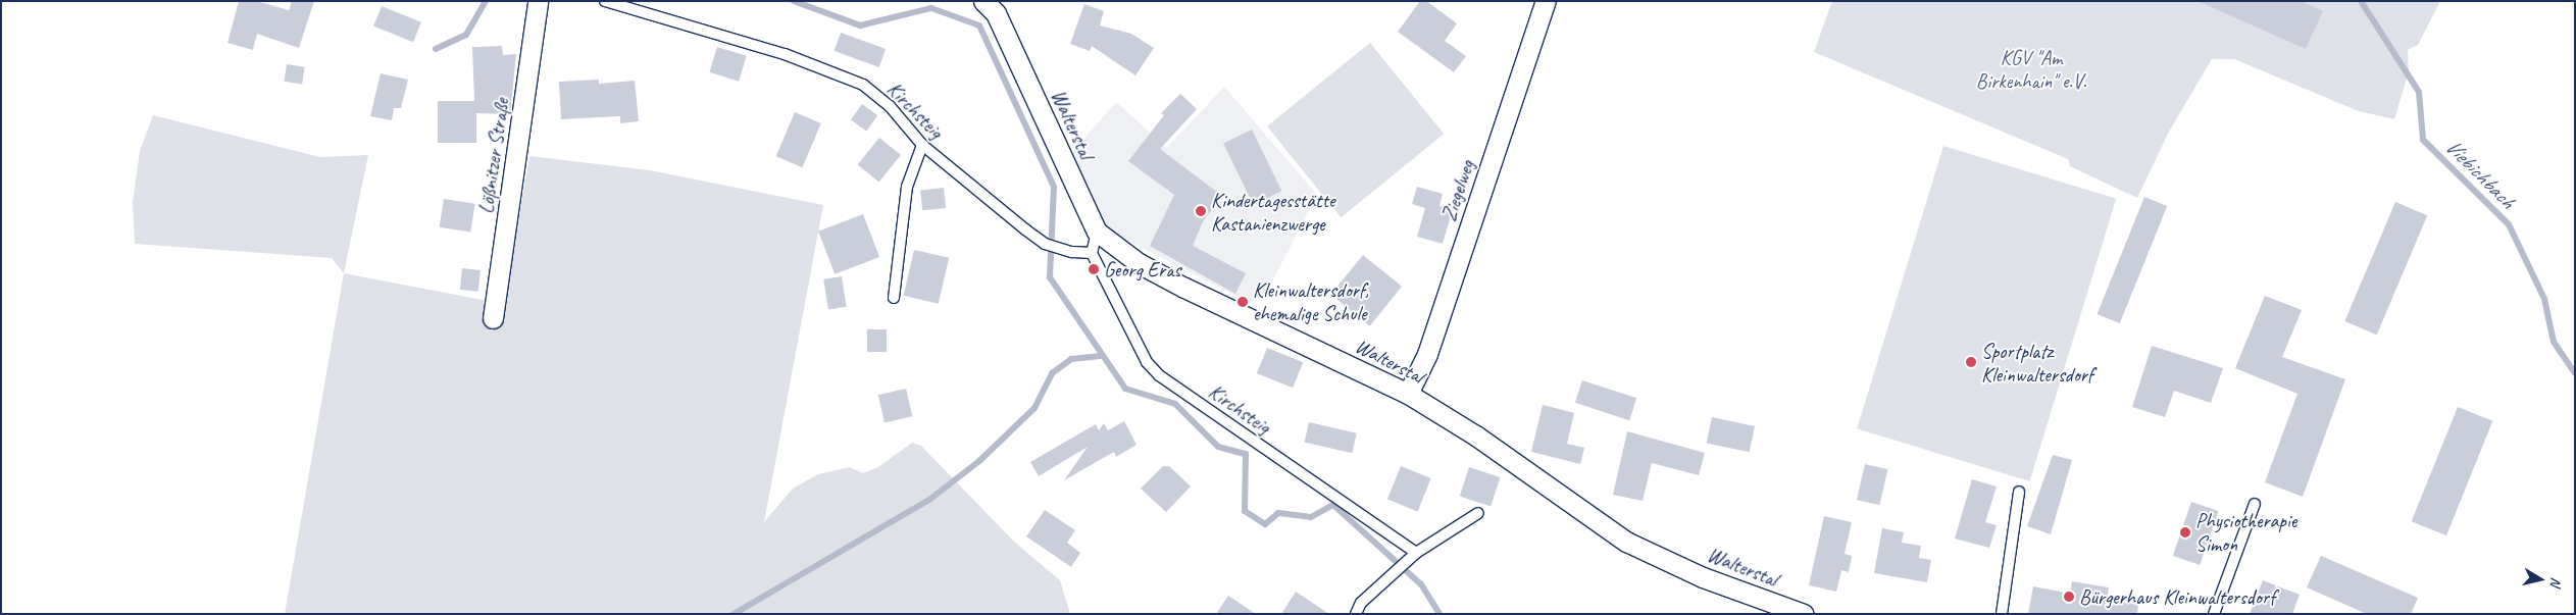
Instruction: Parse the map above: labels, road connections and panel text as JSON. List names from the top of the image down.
{
  "streets": {
    "street": ["Walterstal", "Lößnitzer Straße", "Ziegelweg"],
    "lane": ["Kirchsteig"]
  },
  "crossings": [
    ["Walterstal", "Ziegelweg"]
  ],
  "water": ["Viebichbach"],
  "parks": ["KGV \"Am Birkenhain\" e.V."],
  "places": [
    "Kindertagesstätte Kastanienzwerge",
    "Georg Eras",
    "Kleinwaltersdorf, ehemalige Schule",
    "Sportplatz Kleinwaltersdorf",
    "Physiotherapie Simon",
    "Bürgerhaus Kleinwaltersdorf"
  ],
  "north": "right"
}
